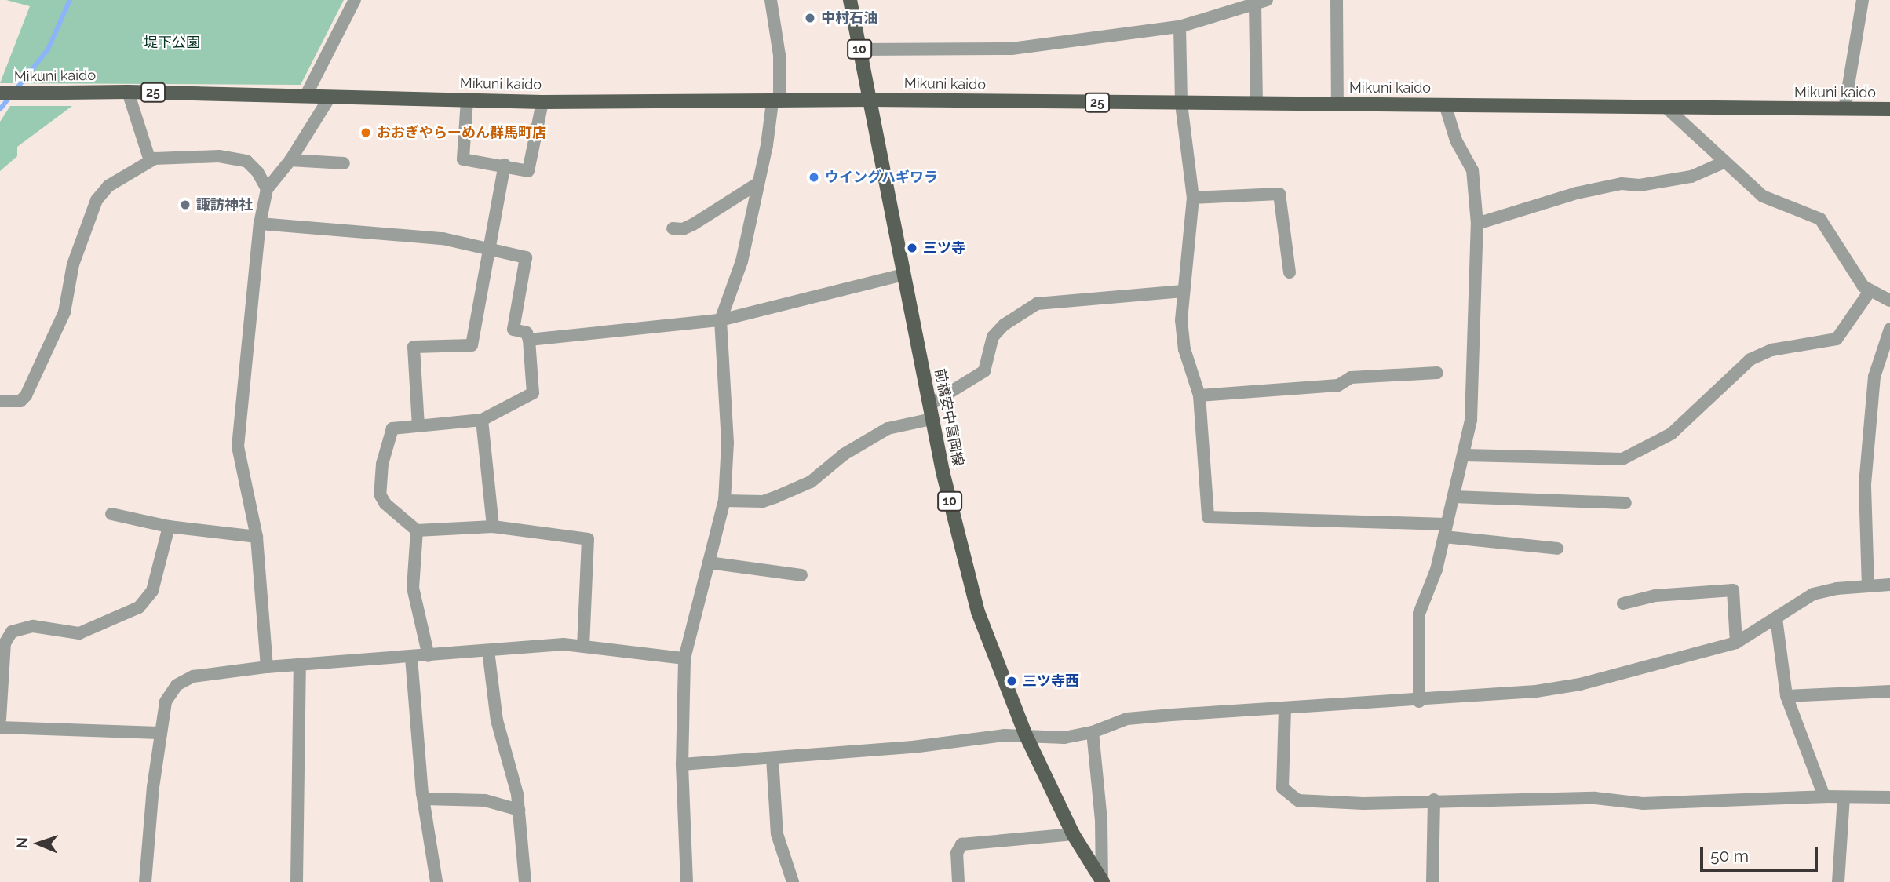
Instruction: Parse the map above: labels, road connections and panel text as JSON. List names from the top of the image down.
{
  "streets": {
    "main road": [
      "10",
      "Mikuni kaido",
      "25",
      "前橋安中富岡線"
    ]
  },
  "crossings": [
    ["Mikuni kaido", "前橋安中富岡線"]
  ],
  "parks": ["堤下公園"],
  "places": [
    "中村石油",
    "おおぎやらーめん群馬町店",
    "ウイングハギワラ",
    "諏訪神社",
    "三ツ寺",
    "三ツ寺西"
  ],
  "scale_bar": "50 m",
  "north": "left"
}
